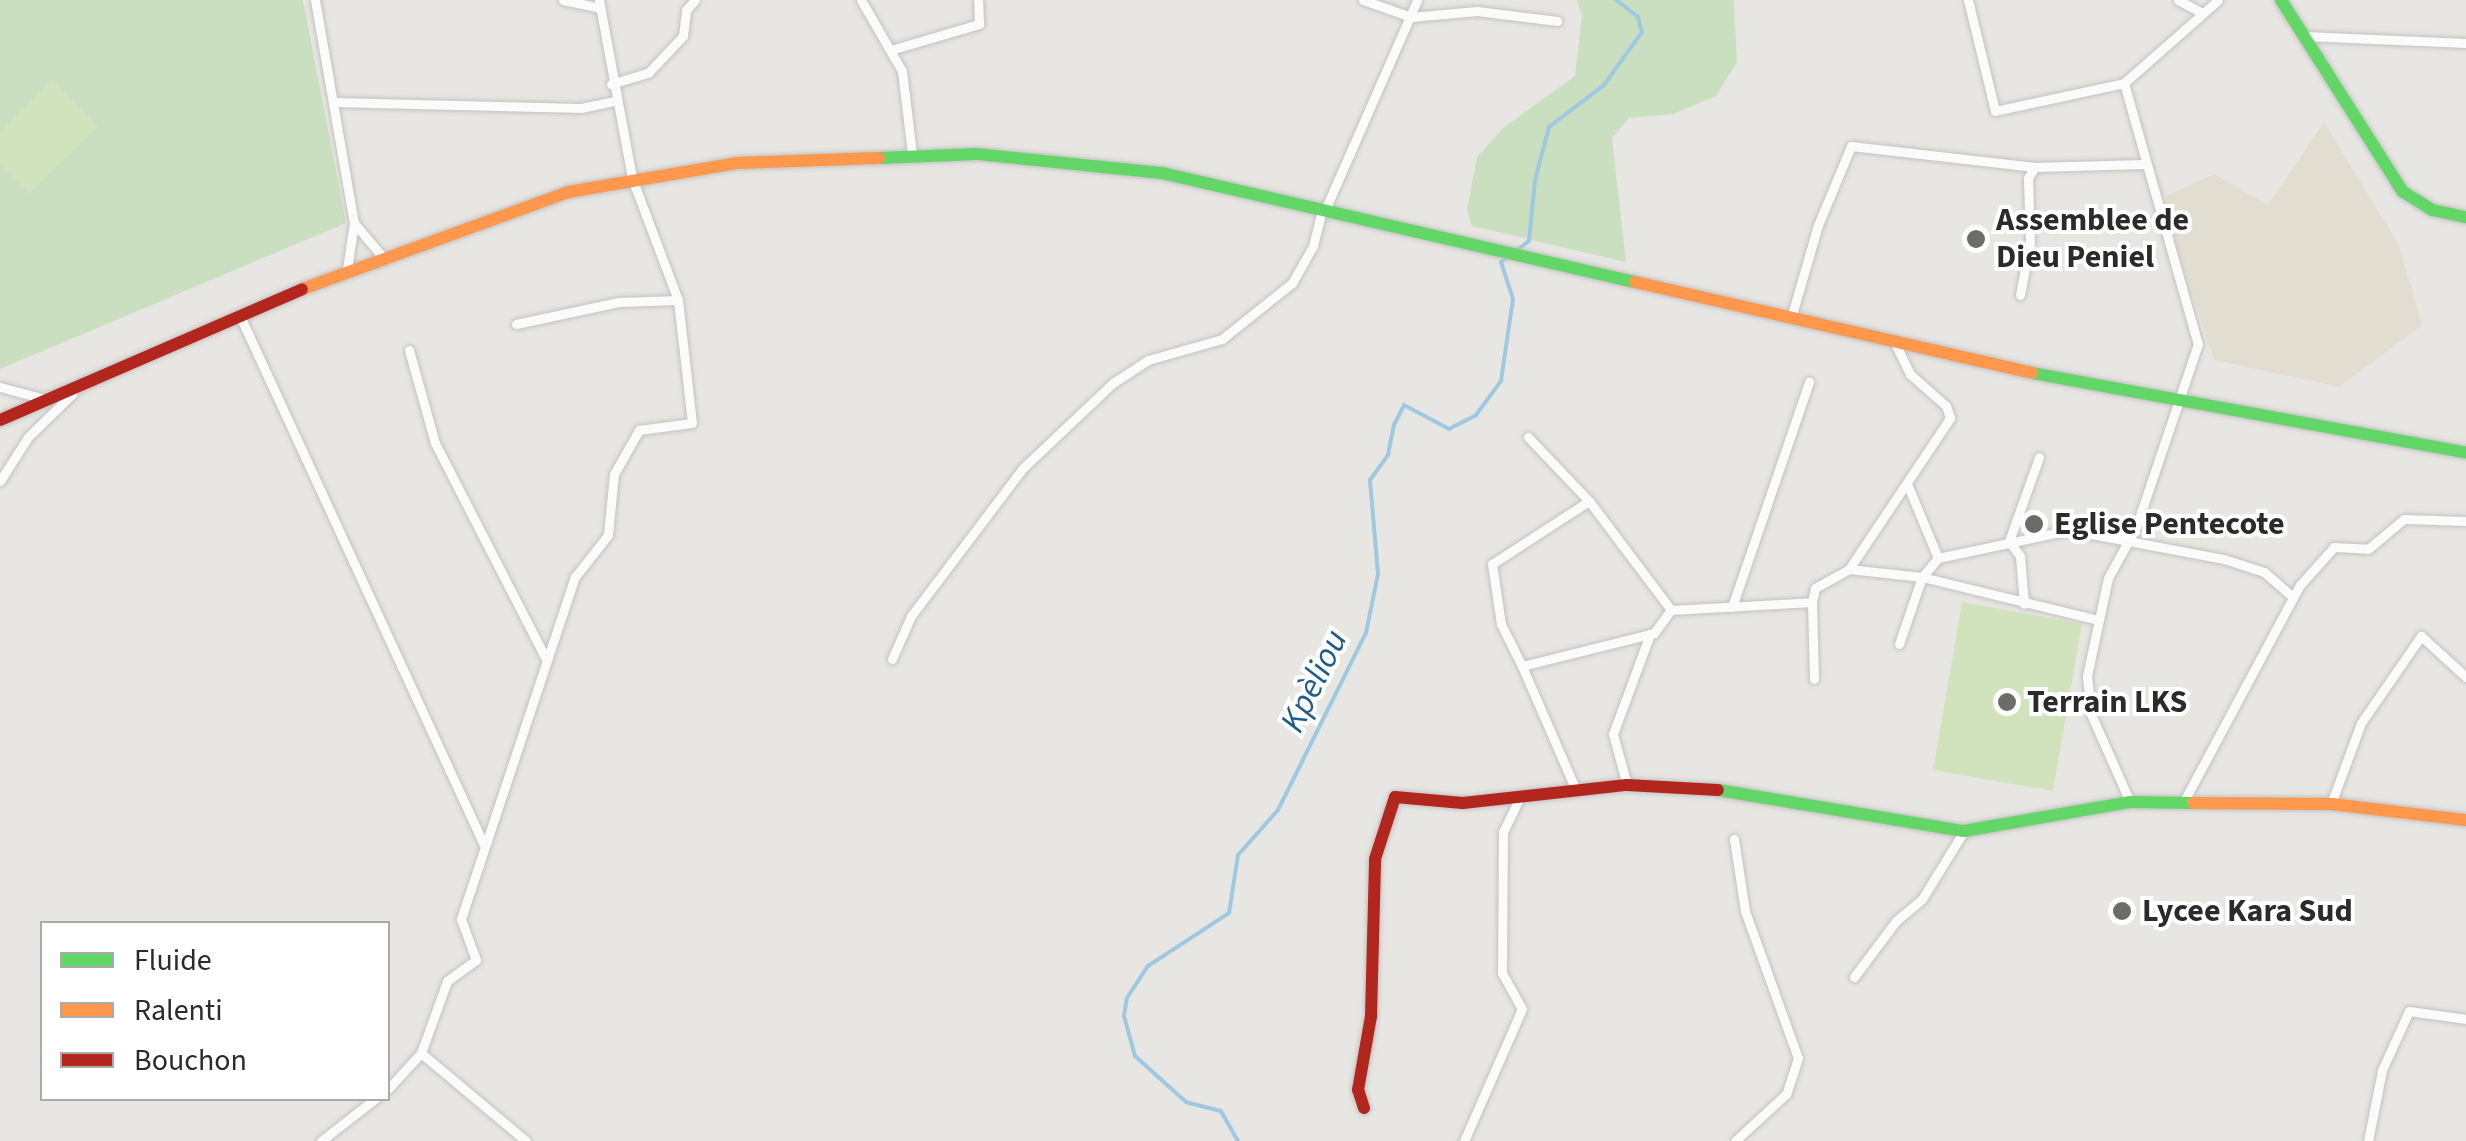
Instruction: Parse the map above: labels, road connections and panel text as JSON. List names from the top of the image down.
{
  "water": ["Kpèliou"],
  "places": [
    "Assemblee de Dieu Peniel",
    "Eglise Pentecote",
    "Terrain LKS",
    "Lycee Kara Sud"
  ],
  "legend": ["Fluide", "Ralenti", "Bouchon"]
}
